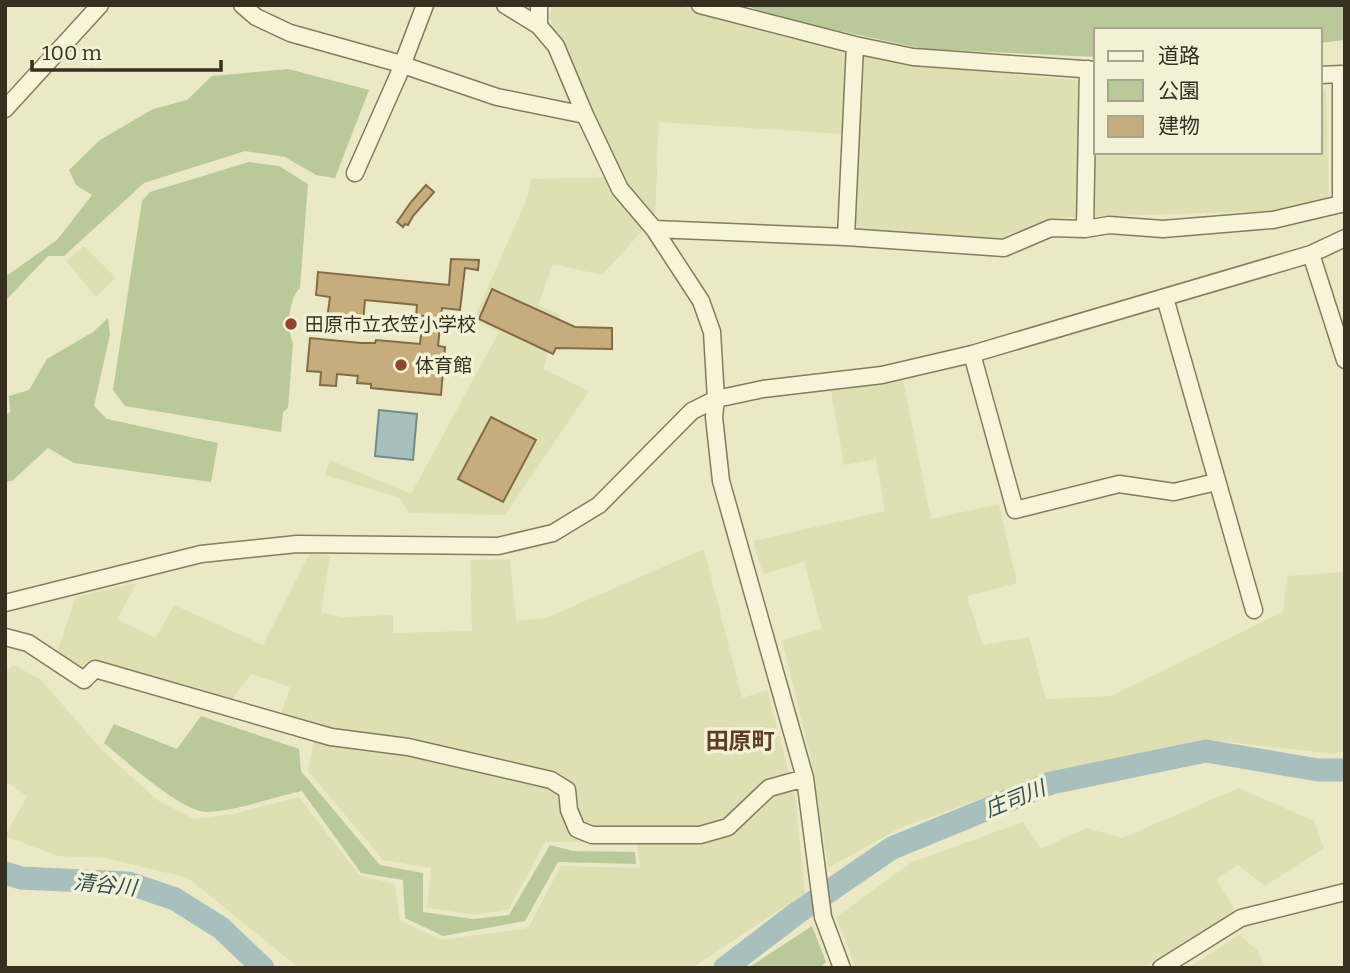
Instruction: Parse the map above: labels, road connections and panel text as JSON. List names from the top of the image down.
{
  "districts": ["田原町"],
  "water": ["庄司川", "清谷川"],
  "places": ["田原市立衣笠小学校", "体育館"],
  "legend": ["道路", "公園", "建物"],
  "scale_bar": "100 m"
}
